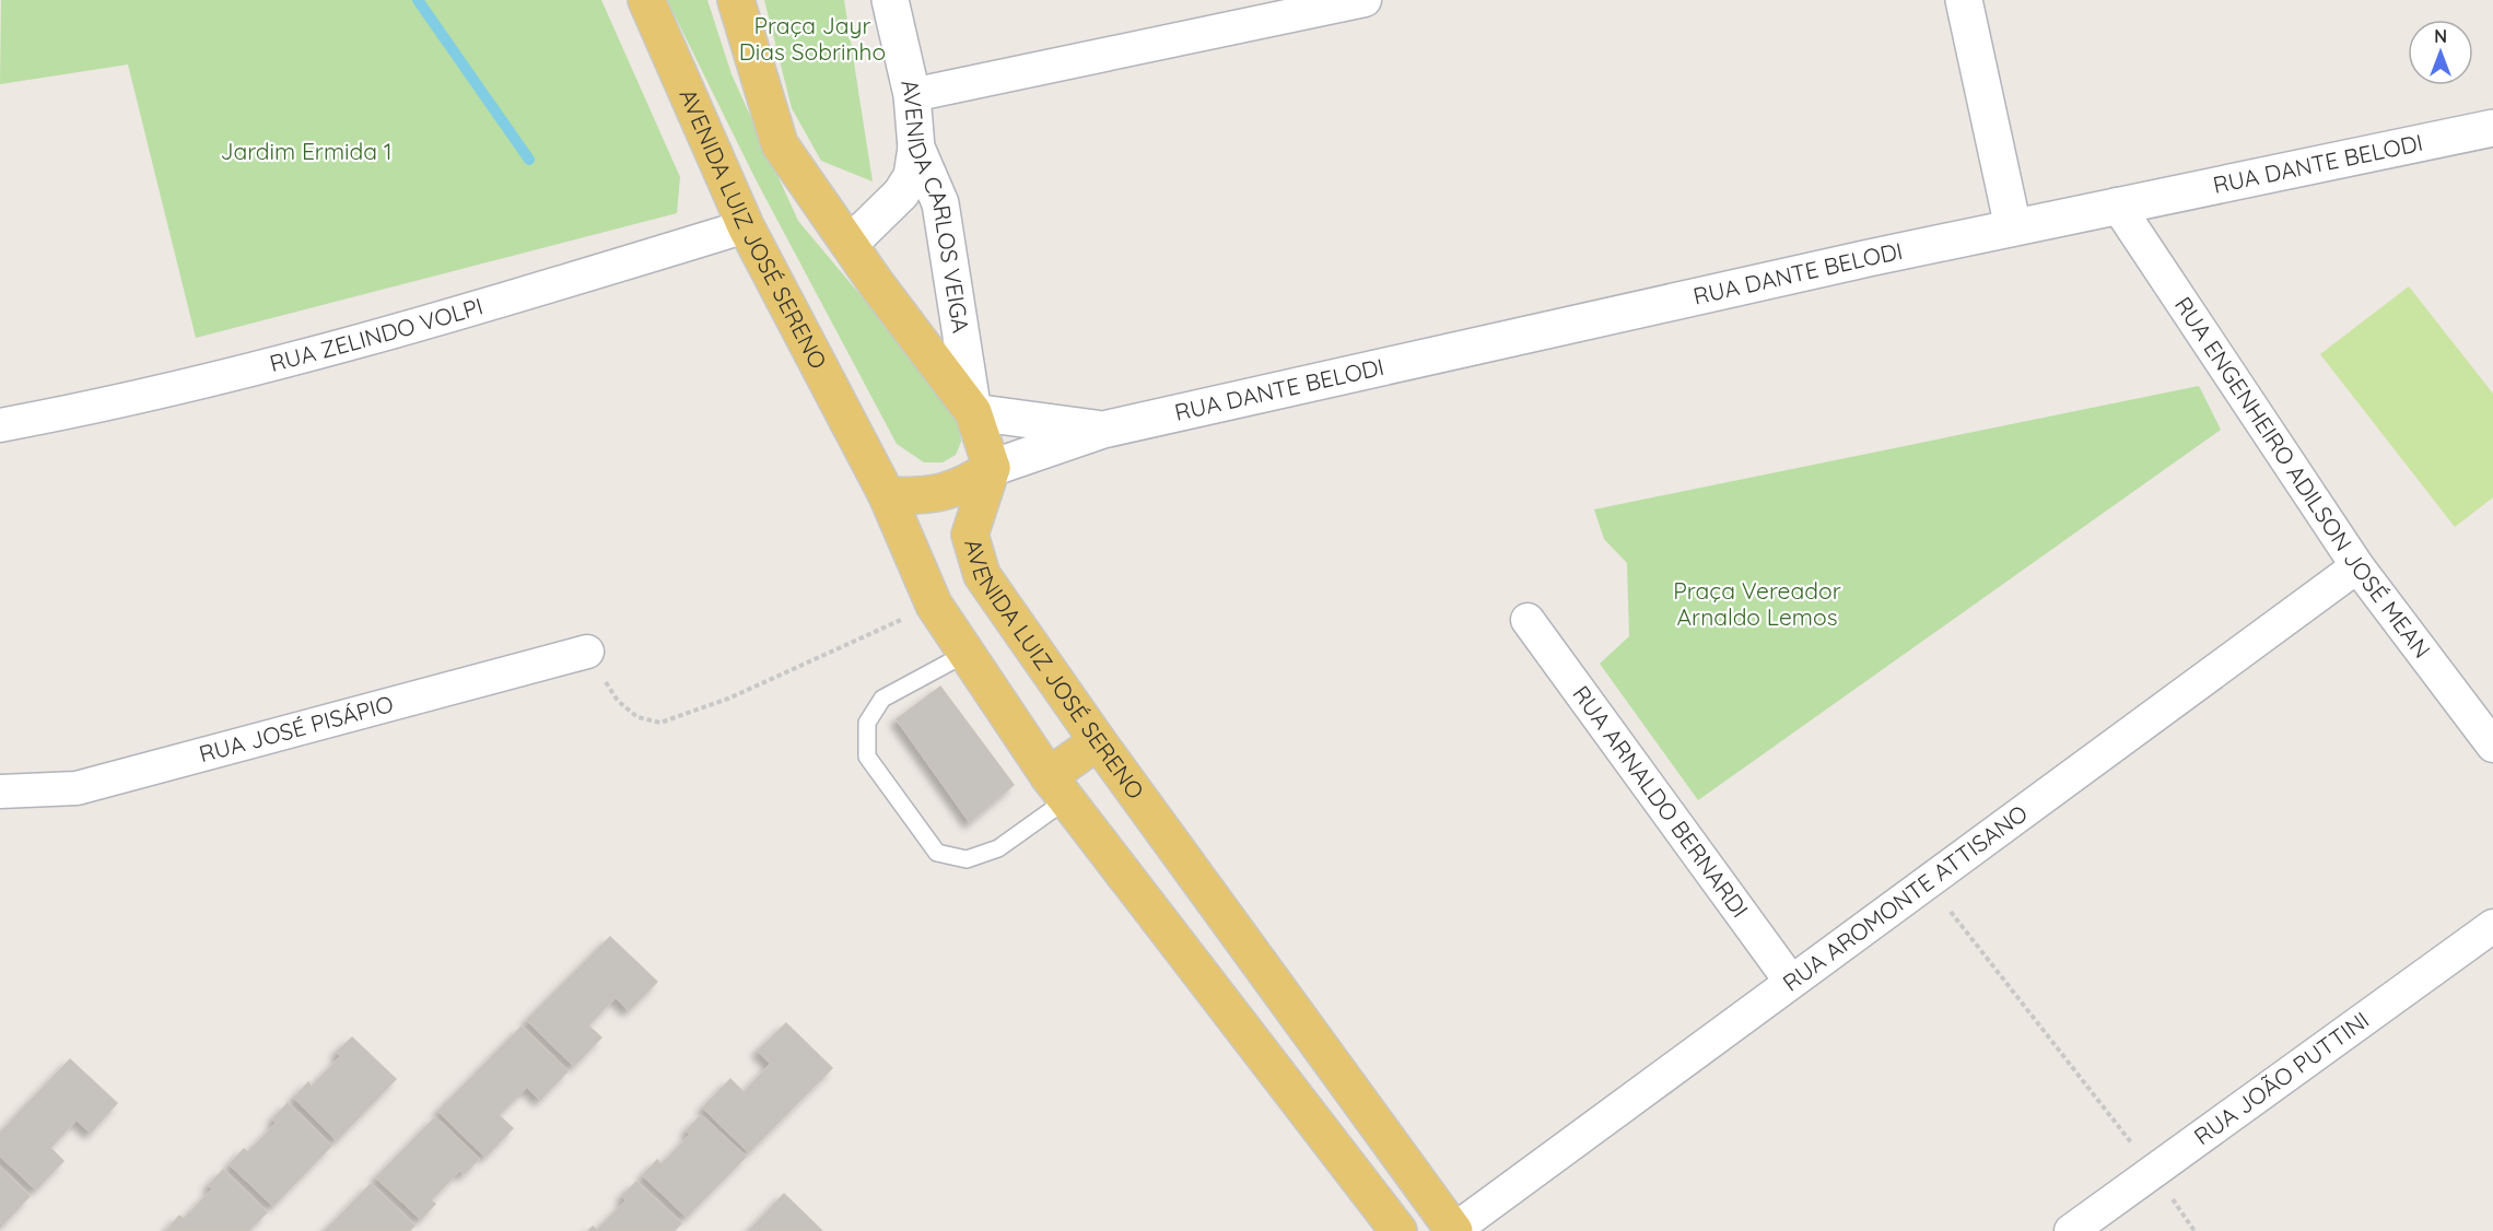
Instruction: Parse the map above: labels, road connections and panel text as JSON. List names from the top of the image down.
{
  "streets": {
    "main road": ["RUA DANTE BELODI", "AVENIDA CARLOS VEIGA", "AVENIDA LUIZ JOSÉ SERENO"],
    "street": [
      "RUA ZELINDO VOLPI",
      "RUA ENGENHEIRO ADILSON JOSÉ MEAN",
      "RUA JOSÉ PISÁPIO",
      "RUA ARNALDO BERNARDI",
      "RUA AROMONTE ATTISANO",
      "RUA JOÃO PUTTINI"
    ]
  },
  "crossings": [
    ["RUA DANTE BELODI", "RUA ENGENHEIRO ADILSON JOSÉ MEAN"],
    ["AVENIDA LUIZ JOSÉ SERENO", "RUA ZELINDO VOLPI"],
    ["AVENIDA LUIZ JOSÉ SERENO", "RUA AROMONTE ATTISANO"],
    ["RUA ENGENHEIRO ADILSON JOSÉ MEAN", "RUA AROMONTE ATTISANO"],
    ["RUA ARNALDO BERNARDI", "RUA AROMONTE ATTISANO"]
  ],
  "parks": ["Praça Jayr Dias Sobrinho", "Jardim Ermida 1", "Praça Vereador Arnaldo Lemos"],
  "north": "top"
}
